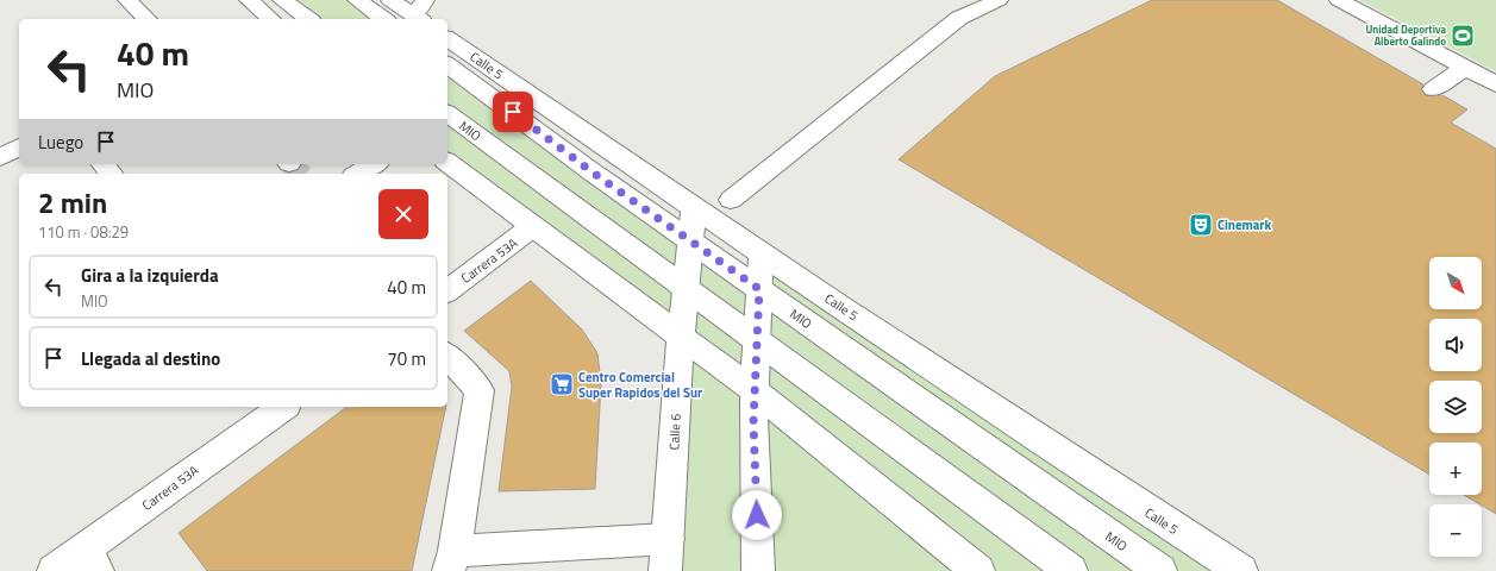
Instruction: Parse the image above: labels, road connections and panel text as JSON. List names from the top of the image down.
{
  "streets": {
    "main road": [
      "Calle 5",
      "MIO",
      "Carrera 53A",
      "Calle 6"
    ]
  },
  "crossings": [
    ["Calle 5", "Calle 6"],
    ["MIO", "Calle 6"]
  ],
  "places": {
    "sports": ["Unidad Deportiva Alberto Galindo"],
    "theatre": ["Cinemark"],
    "supermarket": ["Centro Comercial Super Rapidos del Sur"]
  },
  "north": "bottom right",
  "page": {
    "turn": ["40 m", "MIO"],
    "then": "Luego",
    "heading": ["2 min", "110 m · 08:29"],
    "list": [
      {
        "name": "Gira a la izquierda",
        "note": "MIO",
        "value": "40 m"
      },
      {
        "name": "Llegada al destino",
        "value": "70 m"
      }
    ],
    "map_buttons": ["+", "−"]
  }
}
